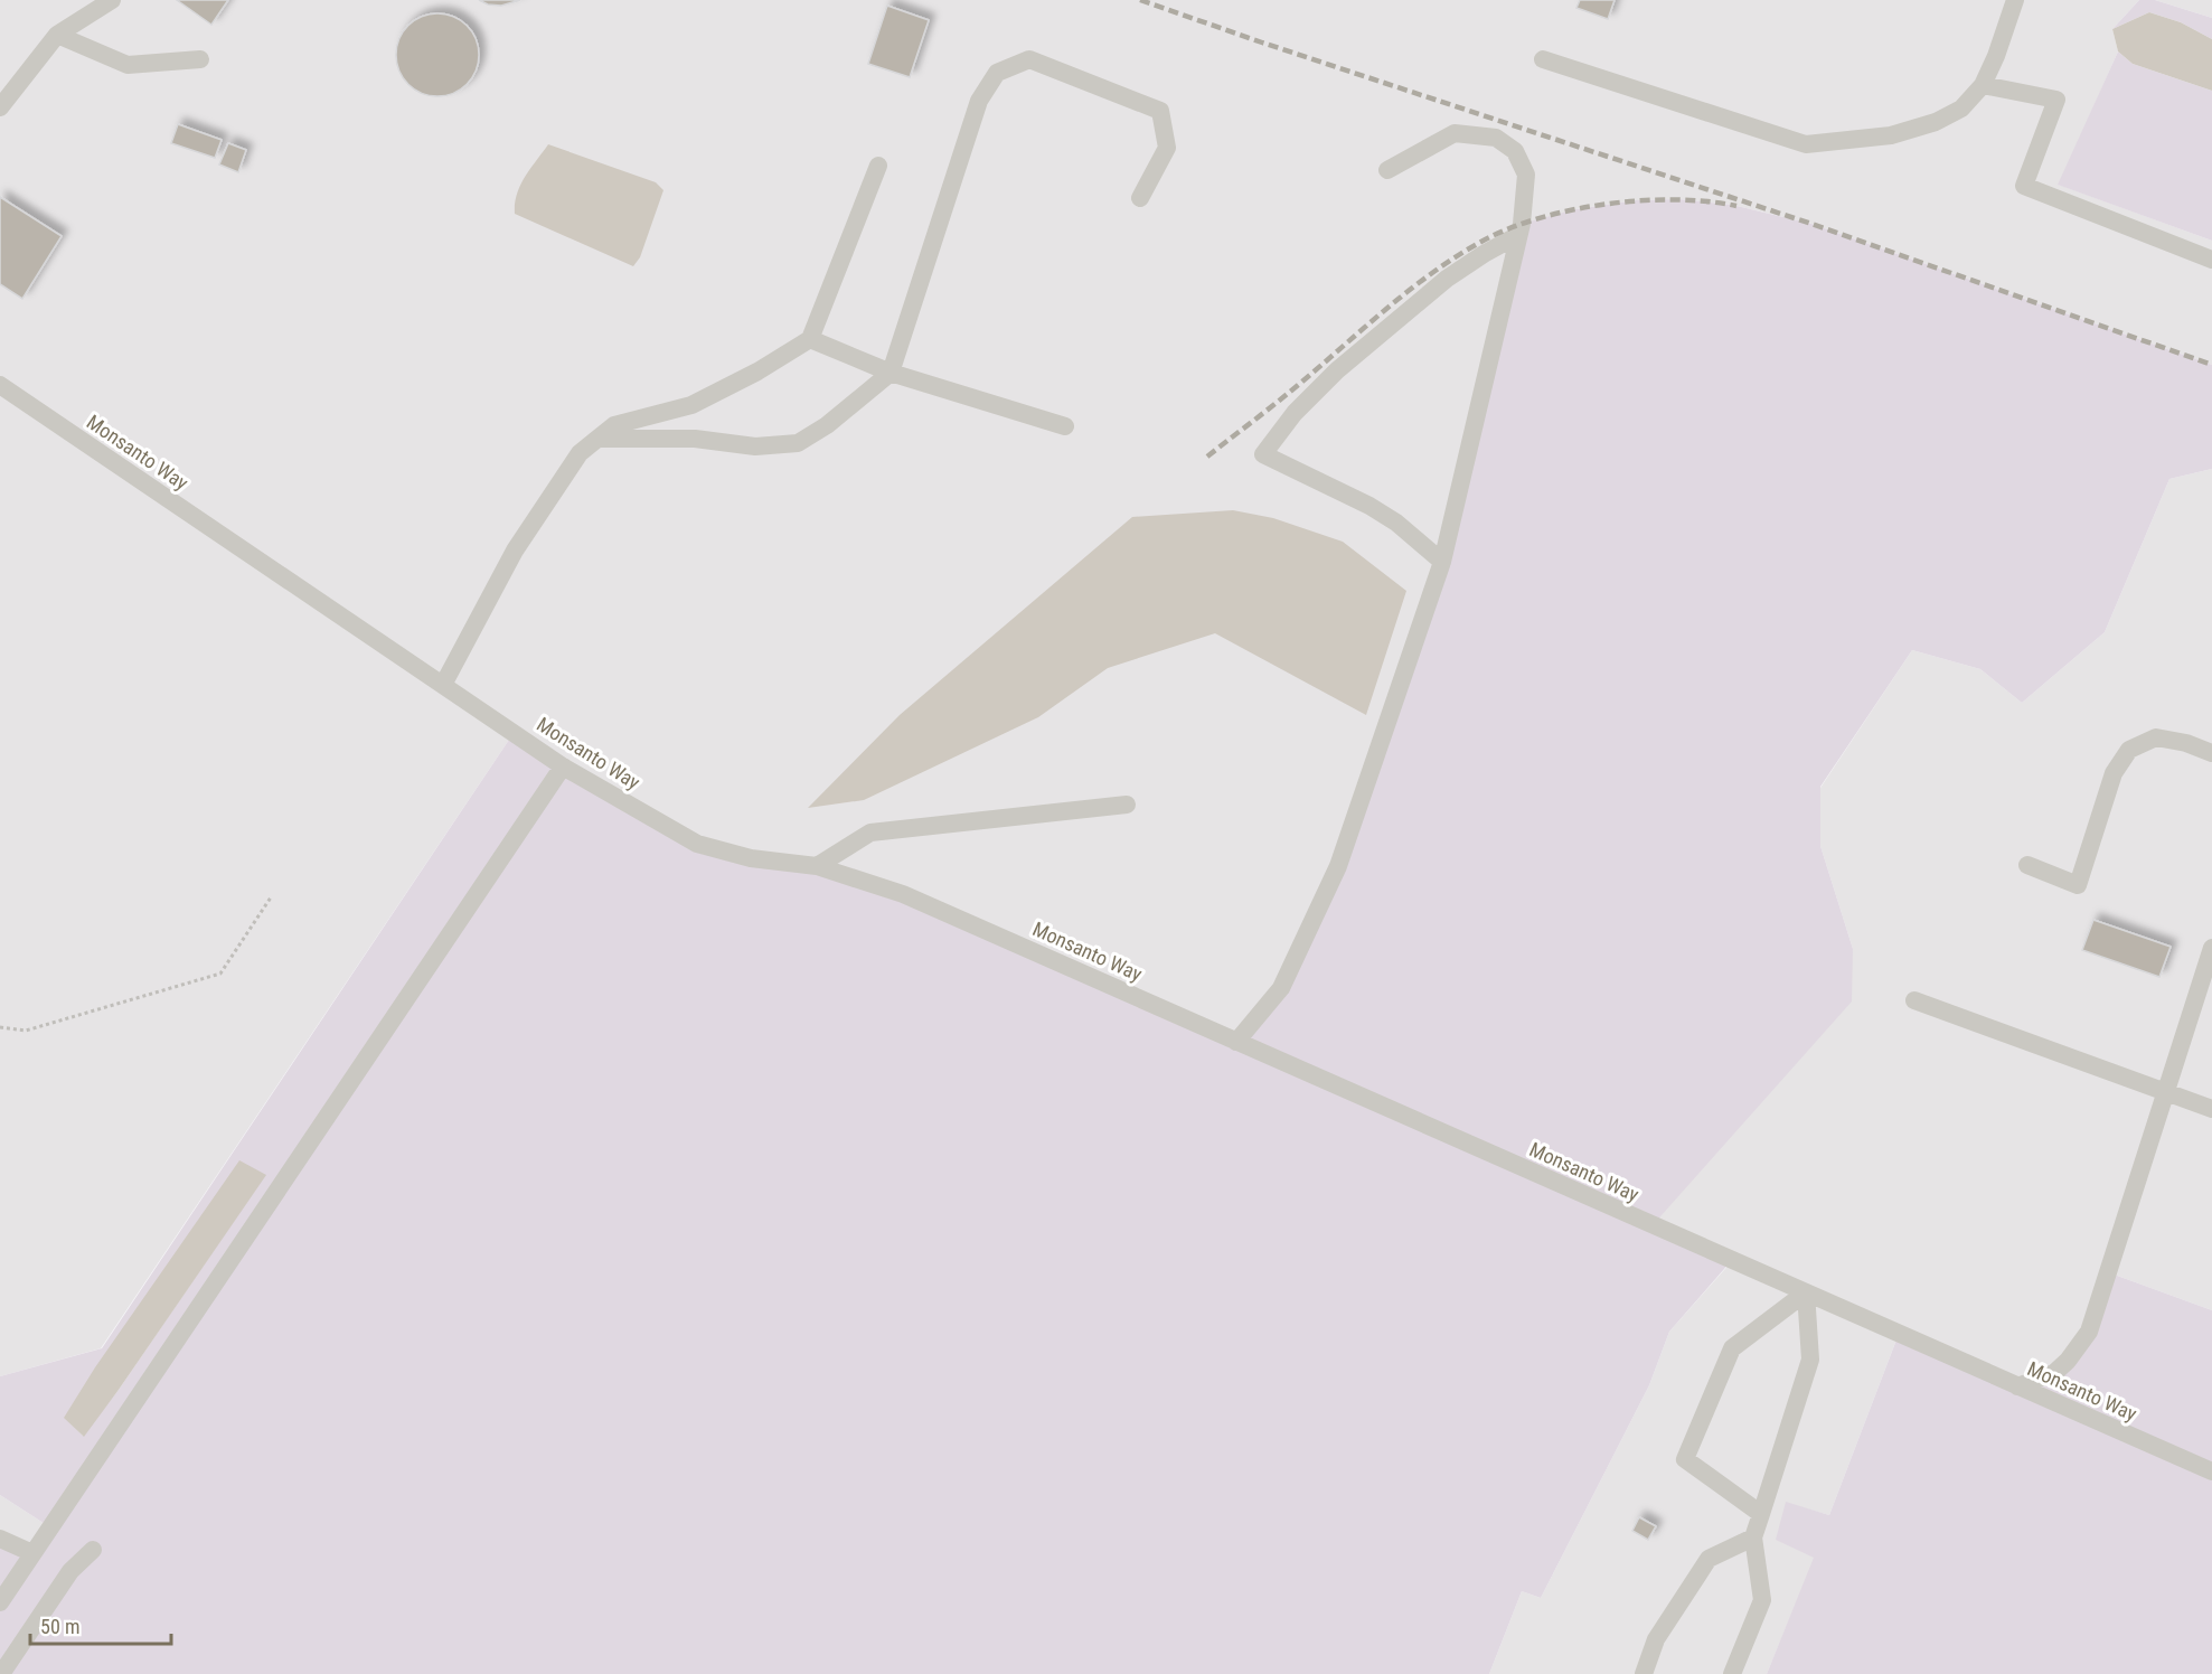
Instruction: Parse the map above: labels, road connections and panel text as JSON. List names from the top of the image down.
{
  "streets": {
    "street": ["Monsanto Way"]
  },
  "scale_bar": "50 m"
}
